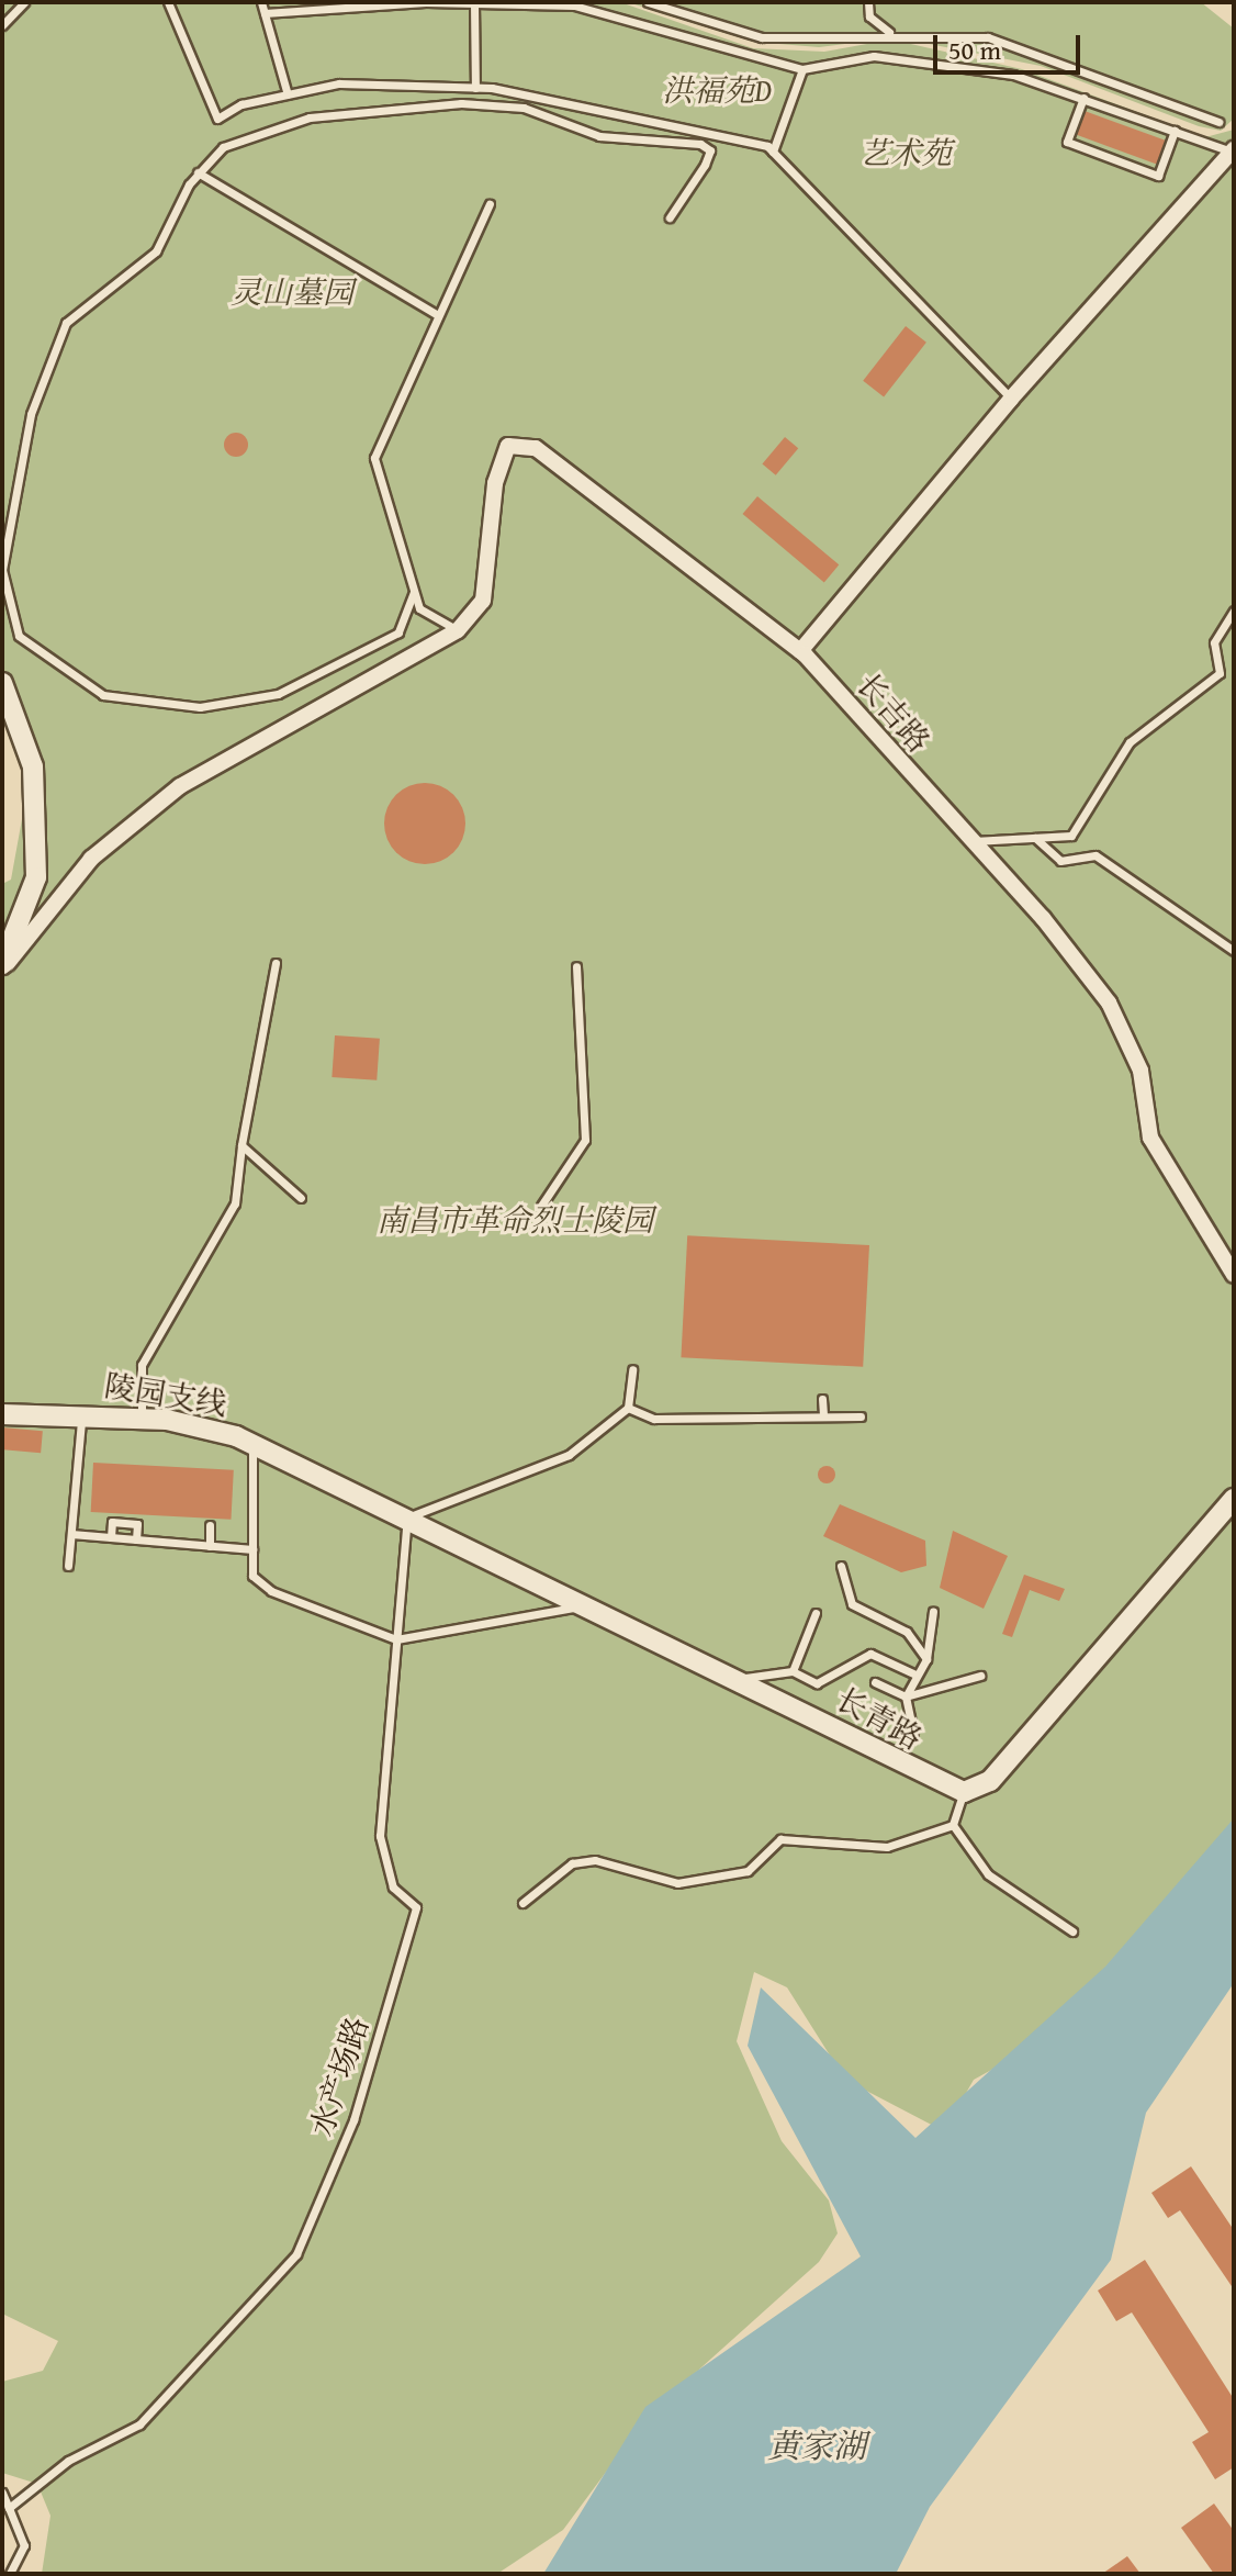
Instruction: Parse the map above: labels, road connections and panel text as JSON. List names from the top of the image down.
{
  "streets": {
    "street": ["长吉路", "陵园支线", "长青路"],
    "lane": ["水产场路"]
  },
  "crossings": [
    ["陵园支线", "长青路"],
    ["陵园支线", "水产场路"],
    ["长青路", "水产场路"]
  ],
  "water": ["黄家湖"],
  "parks": [
    "洪福苑D",
    "艺术苑",
    "灵山墓园",
    "南昌市革命烈士陵园"
  ],
  "scale_bar": "50 m"
}
